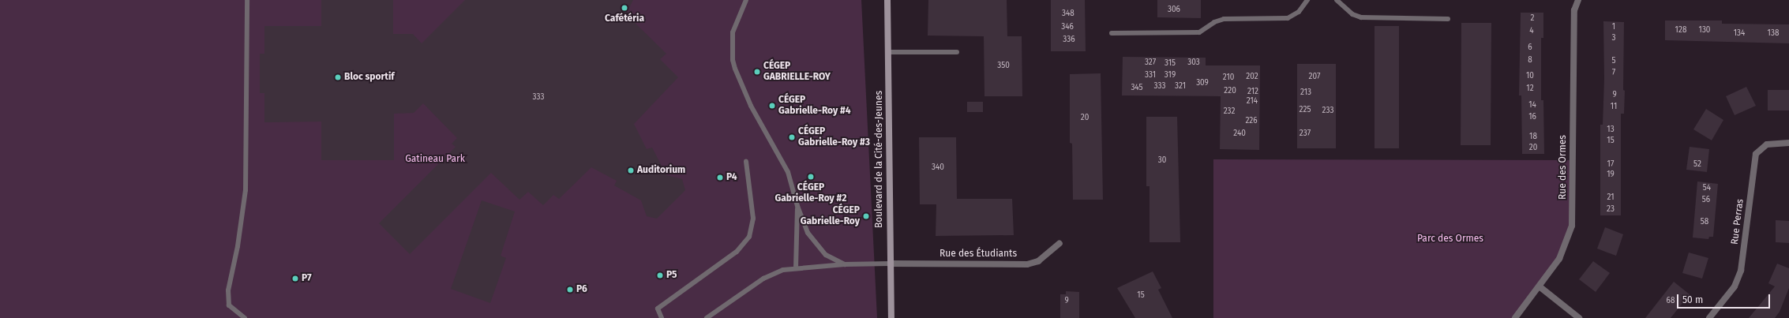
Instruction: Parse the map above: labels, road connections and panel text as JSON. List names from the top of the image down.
{
  "streets": {
    "street": [
      "Boulevard de la Cité-des-Jeunes",
      "Rue des Ormes",
      "Rue Perras",
      "Rue des Étudiants"
    ]
  },
  "crossings": [
    ["Boulevard de la Cité-des-Jeunes", "Rue des Étudiants"]
  ],
  "parks": ["Gatineau Park", "Parc des Ormes"],
  "places": [
    "Cafétéria",
    "CÉGEP GABRIELLE-ROY",
    "Bloc sportif",
    "CÉGEP Gabrielle-Roy #4",
    "CÉGEP Gabrielle-Roy #3",
    "Auditorium",
    "CÉGEP Gabrielle-Roy #2",
    "P4",
    "CÉGEP Gabrielle-Roy",
    "P5",
    "P7",
    "P6"
  ],
  "house_numbers": [
    "306",
    "348",
    "2",
    "346",
    "1",
    "128",
    "130",
    "4",
    "134",
    "138",
    "3",
    "336",
    "6",
    "8",
    "5",
    "327",
    "303",
    "315",
    "350",
    "7",
    "331",
    "319",
    "10",
    "202",
    "207",
    "210",
    "309",
    "333",
    "321",
    "345",
    "12",
    "220",
    "212",
    "213",
    "9",
    "333",
    "214",
    "14",
    "11",
    "225",
    "233",
    "232",
    "16",
    "20",
    "226",
    "13",
    "240",
    "237",
    "18",
    "15",
    "20",
    "30",
    "17",
    "52",
    "340",
    "19",
    "54",
    "21",
    "56",
    "23",
    "58",
    "15",
    "9",
    "68"
  ],
  "scale_bar": "50 m"
}
